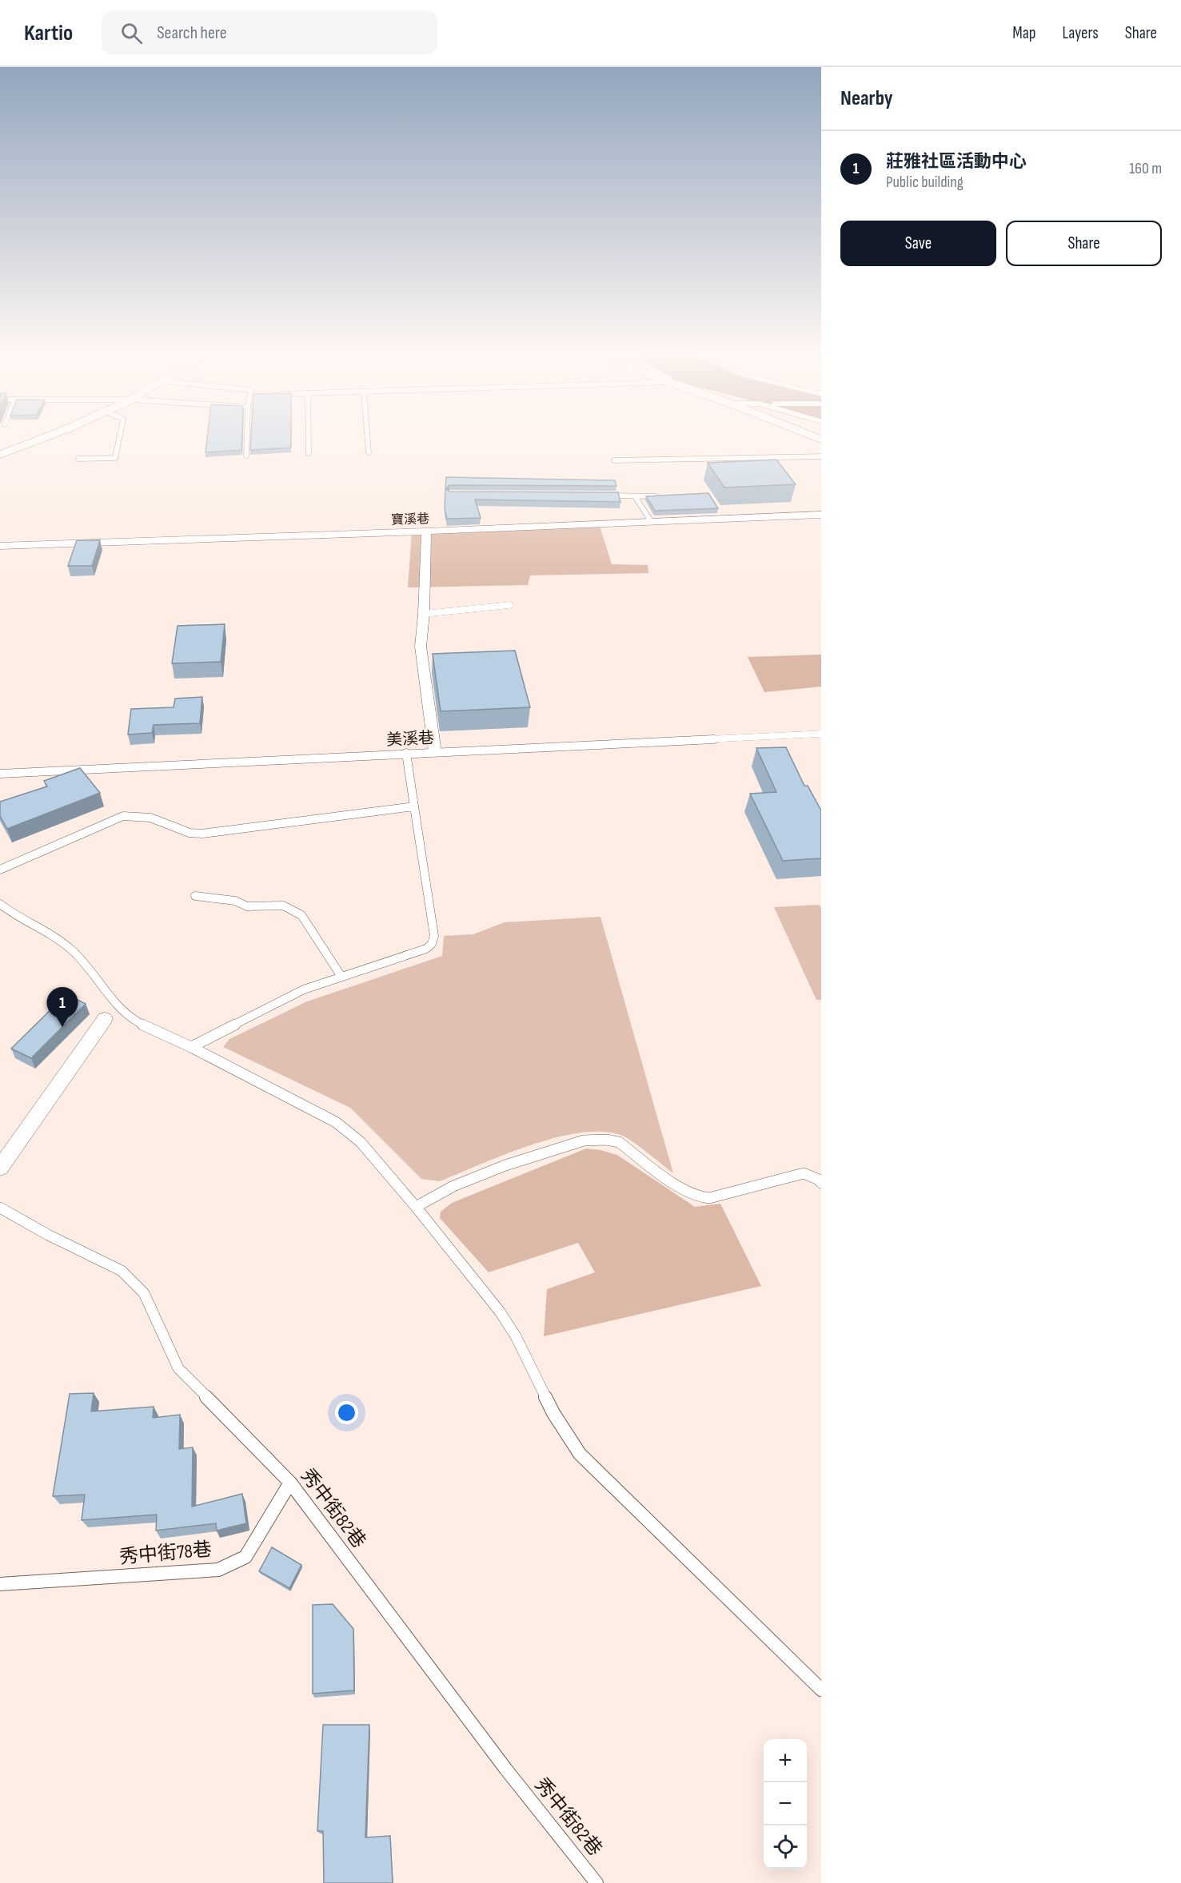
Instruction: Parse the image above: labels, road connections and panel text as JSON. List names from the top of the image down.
{
  "streets": {
    "street": ["寶溪巷"],
    "lane": ["美溪巷", "秀中街82巷", "秀中街78巷"]
  },
  "crossings": [
    ["秀中街82巷", "秀中街78巷"]
  ],
  "page": {
    "header": "Kartio",
    "search": "Search here",
    "nav": ["Map", "Layers", "Share"],
    "heading": "Nearby",
    "list": [
      {
        "mark": "1",
        "name": "莊雅社區活動中心",
        "note": "Public building",
        "value": "160 m"
      }
    ],
    "buttons": ["Save", "Share"],
    "pins": "1",
    "map_buttons": ["+", "−"]
  }
}
